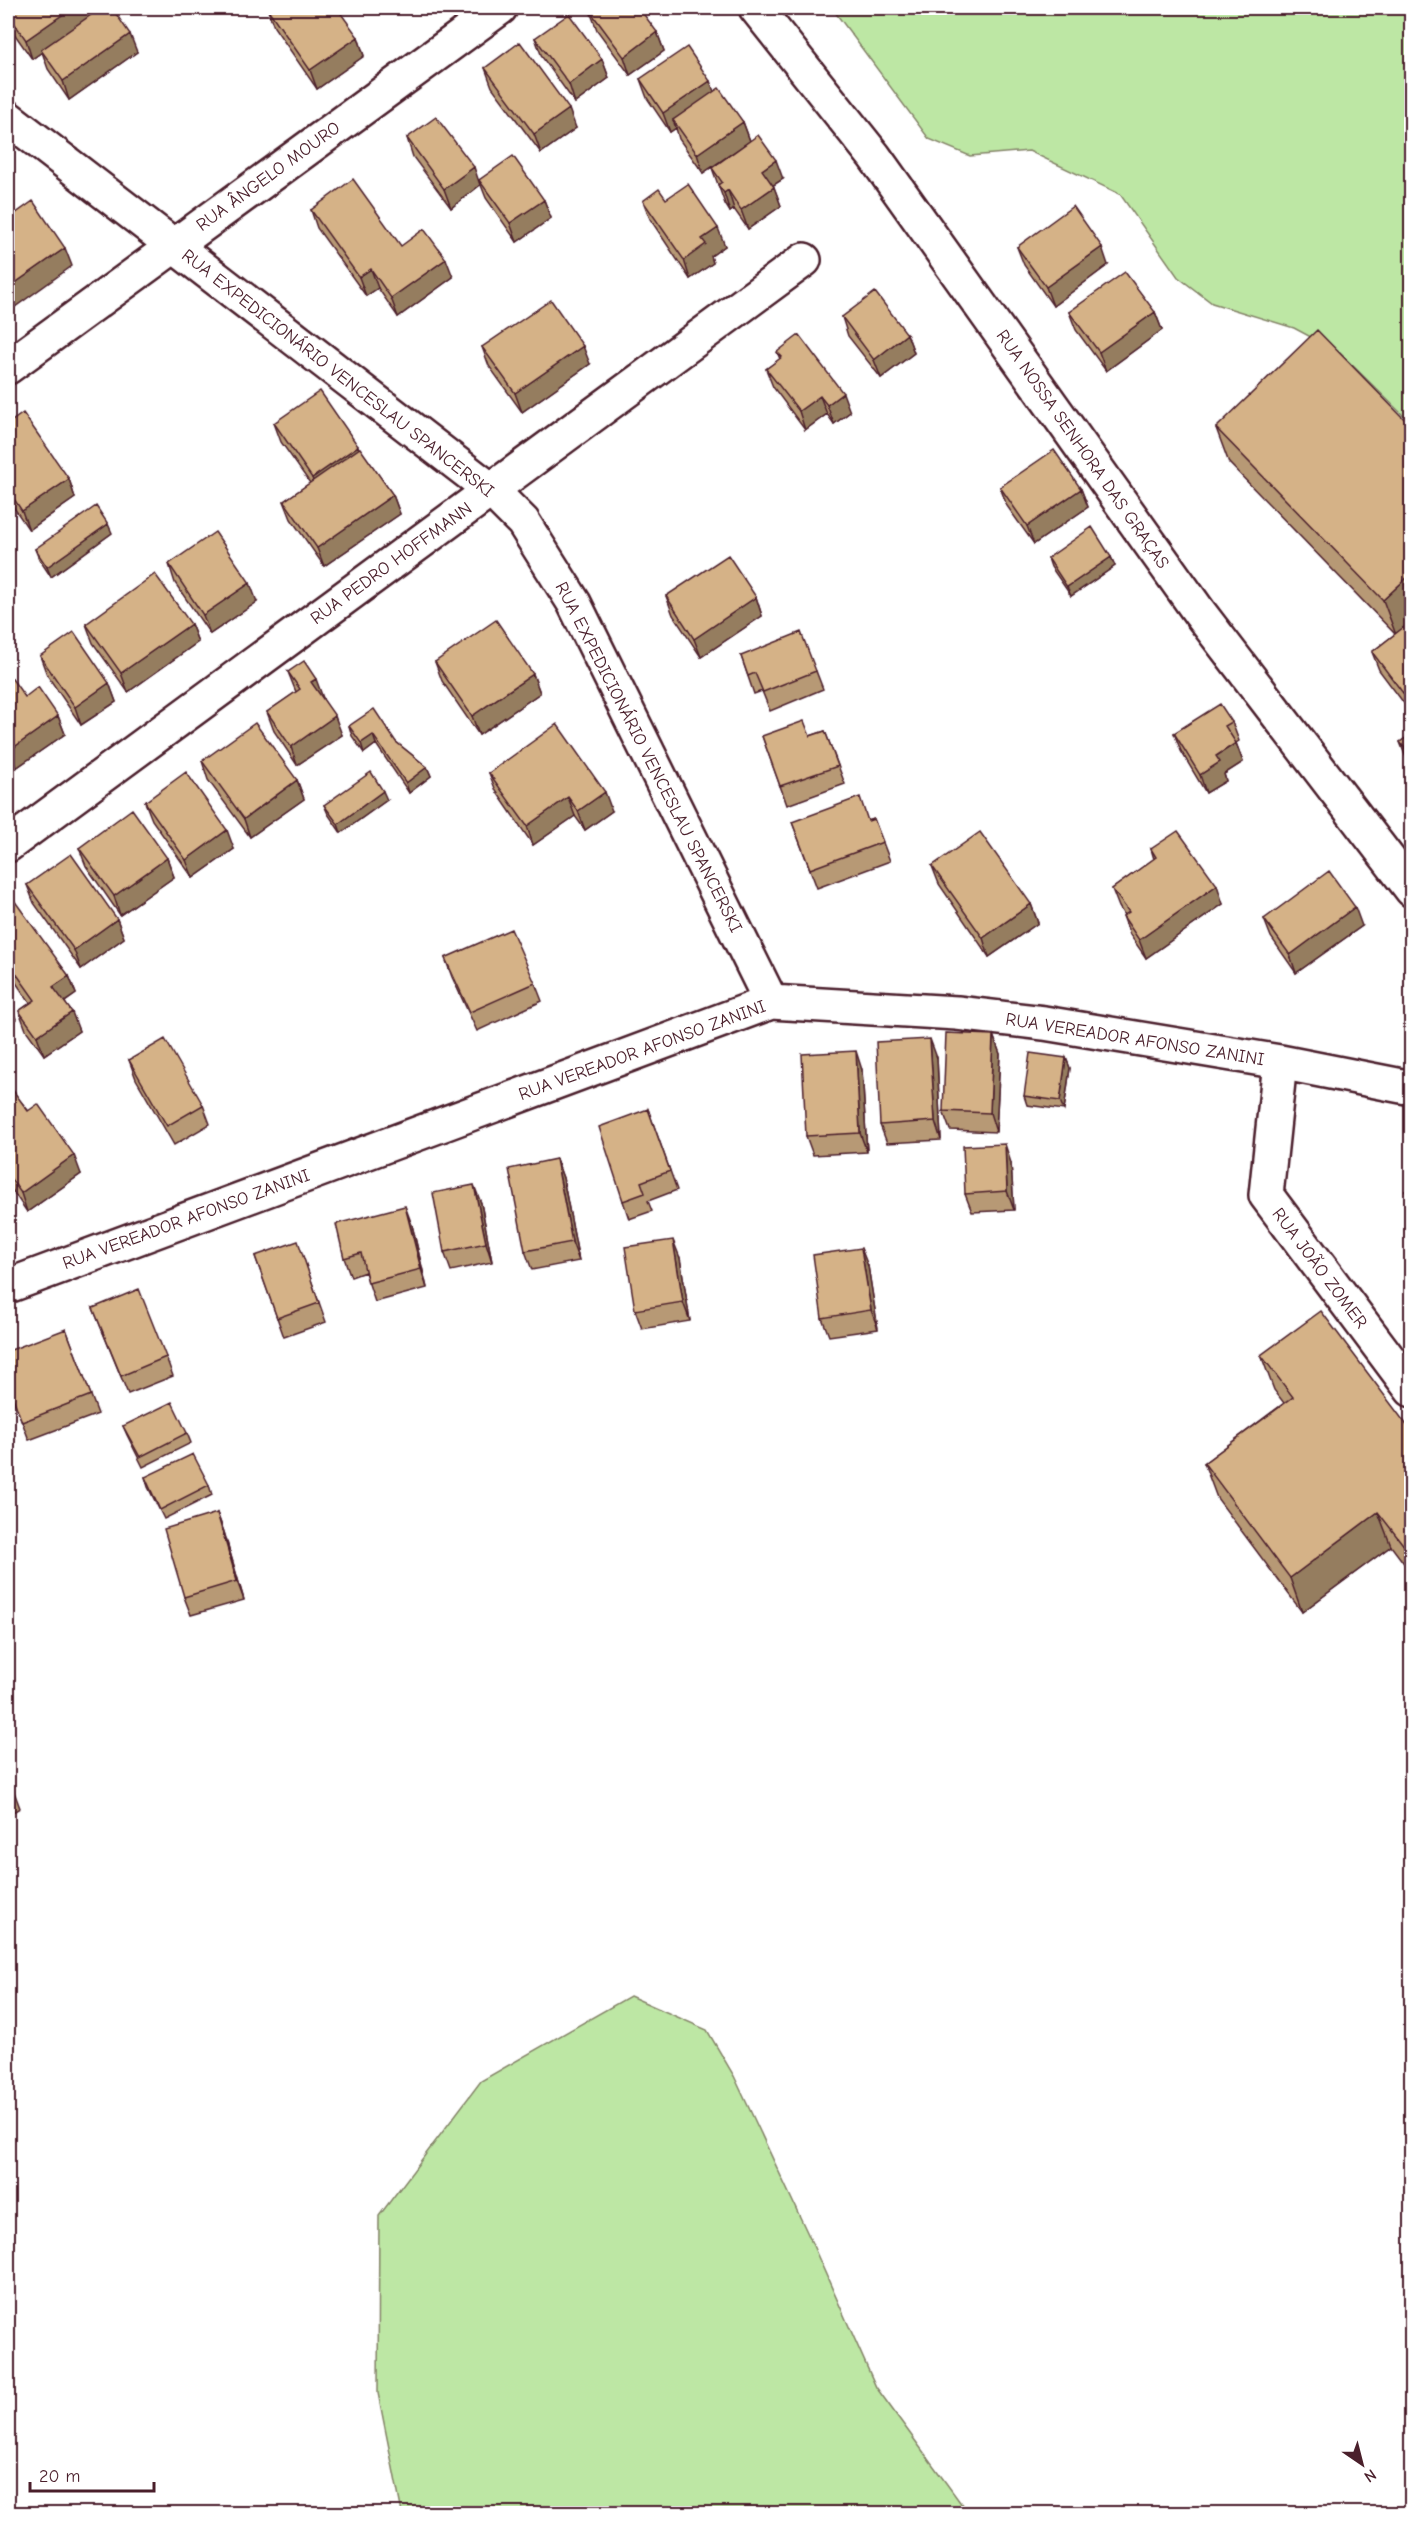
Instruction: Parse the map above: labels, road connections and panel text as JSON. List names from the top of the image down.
{
  "streets": {
    "street": [
      "RUA ÂNGELO MOURO",
      "RUA EXPEDICIONÁRIO VENCESLAU SPANCERSKI",
      "RUA NOSSA SENHORA DAS GRAÇAS",
      "RUA PEDRO HOFFMANN",
      "RUA VEREADOR AFONSO ZANINI",
      "RUA JOÃO ZOMER"
    ]
  },
  "crossings": [
    ["RUA ÂNGELO MOURO", "RUA EXPEDICIONÁRIO VENCESLAU SPANCERSKI"],
    ["RUA EXPEDICIONÁRIO VENCESLAU SPANCERSKI", "RUA PEDRO HOFFMANN"],
    ["RUA EXPEDICIONÁRIO VENCESLAU SPANCERSKI", "RUA VEREADOR AFONSO ZANINI"],
    ["RUA VEREADOR AFONSO ZANINI", "RUA JOÃO ZOMER"]
  ],
  "scale_bar": "20 m",
  "north": "bottom right"
}
